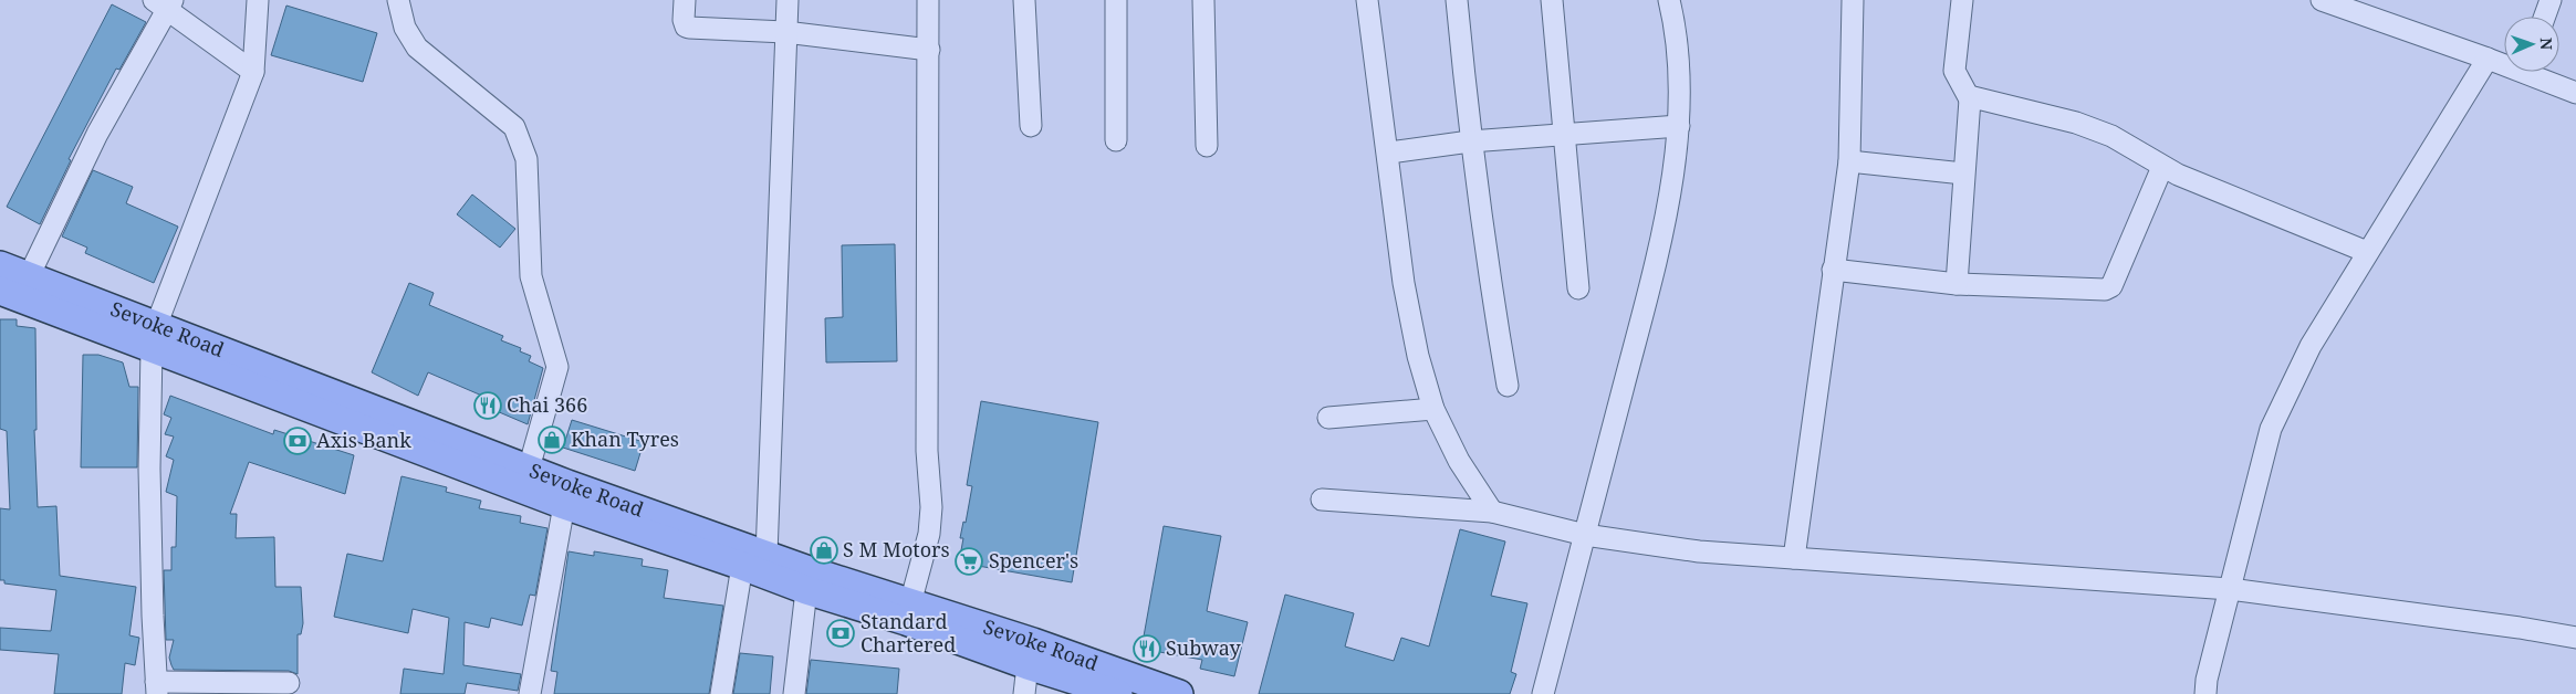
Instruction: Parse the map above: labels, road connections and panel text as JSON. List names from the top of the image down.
{
  "streets": {
    "main road": ["Sevoke Road"]
  },
  "places": {
    "restaurant": ["Chai 366", "Subway"],
    "shop": ["Khan Tyres", "S M Motors"],
    "bank": ["Axis Bank", "Standard Chartered"],
    "supermarket": ["Spencer's"]
  },
  "north": "right"
}
